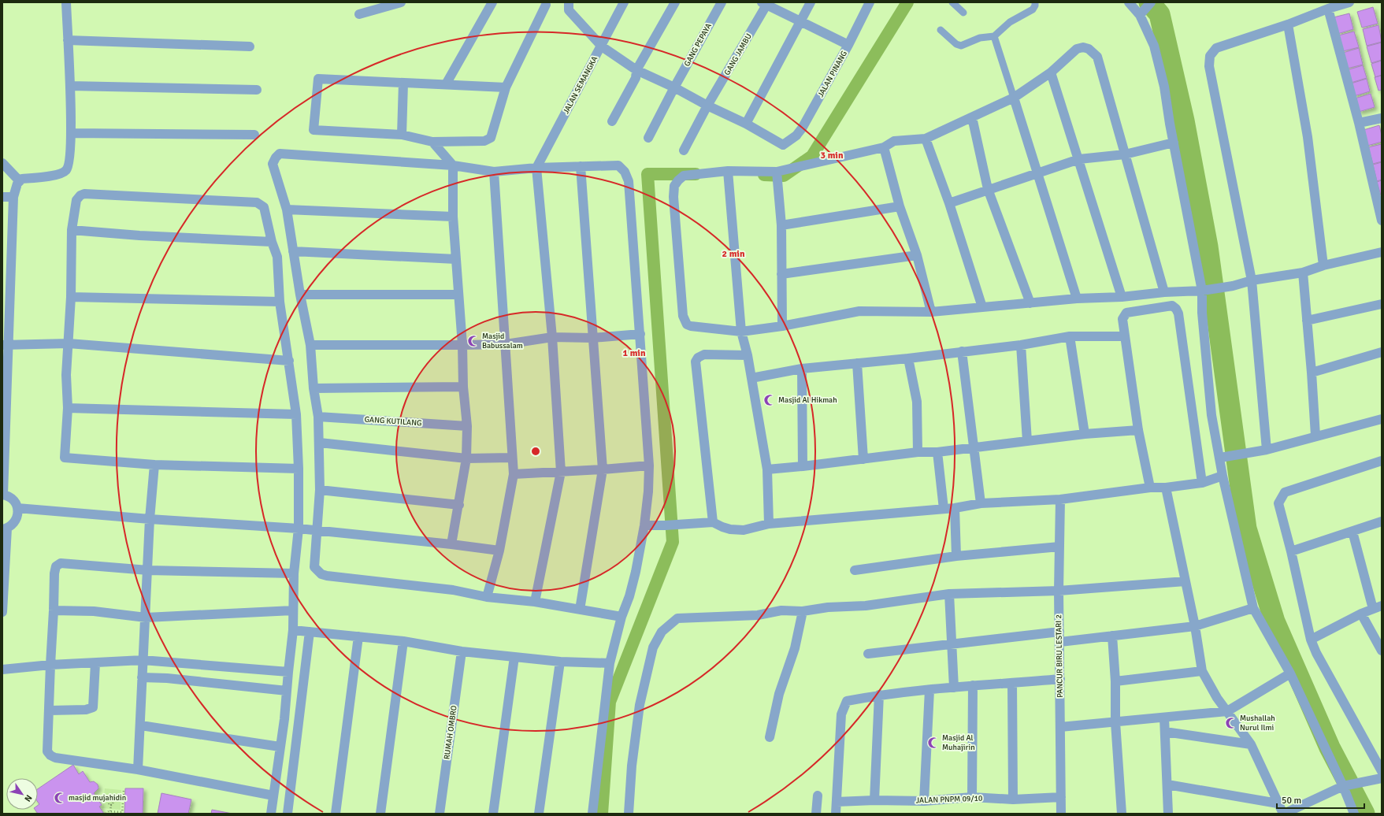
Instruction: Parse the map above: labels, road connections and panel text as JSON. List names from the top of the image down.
{
  "streets": {
    "street": [
      "GANG PEPAYA",
      "GANG JAMBU",
      "JALAN PINANG",
      "JALAN SEMANGKA",
      "GANG KUTILANG",
      "PANCUR BIRU LESTARI 2",
      "RUMAH OMBRO",
      "JALAN PNPM 09/10"
    ]
  },
  "crossings": [
    ["PANCUR BIRU LESTARI 2", "JALAN PNPM 09/10"]
  ],
  "places": {
    "mosque": [
      "Masjid Babussalam",
      "Masjid Al Hikmah",
      "Mushallah Nurul Ilmi",
      "Masjid Al Muhajirin",
      "masjid mujahidin"
    ]
  },
  "scale_bar": "50 m",
  "north": "bottom right",
  "rings": ["3 min", "2 min", "1 min"]
}
